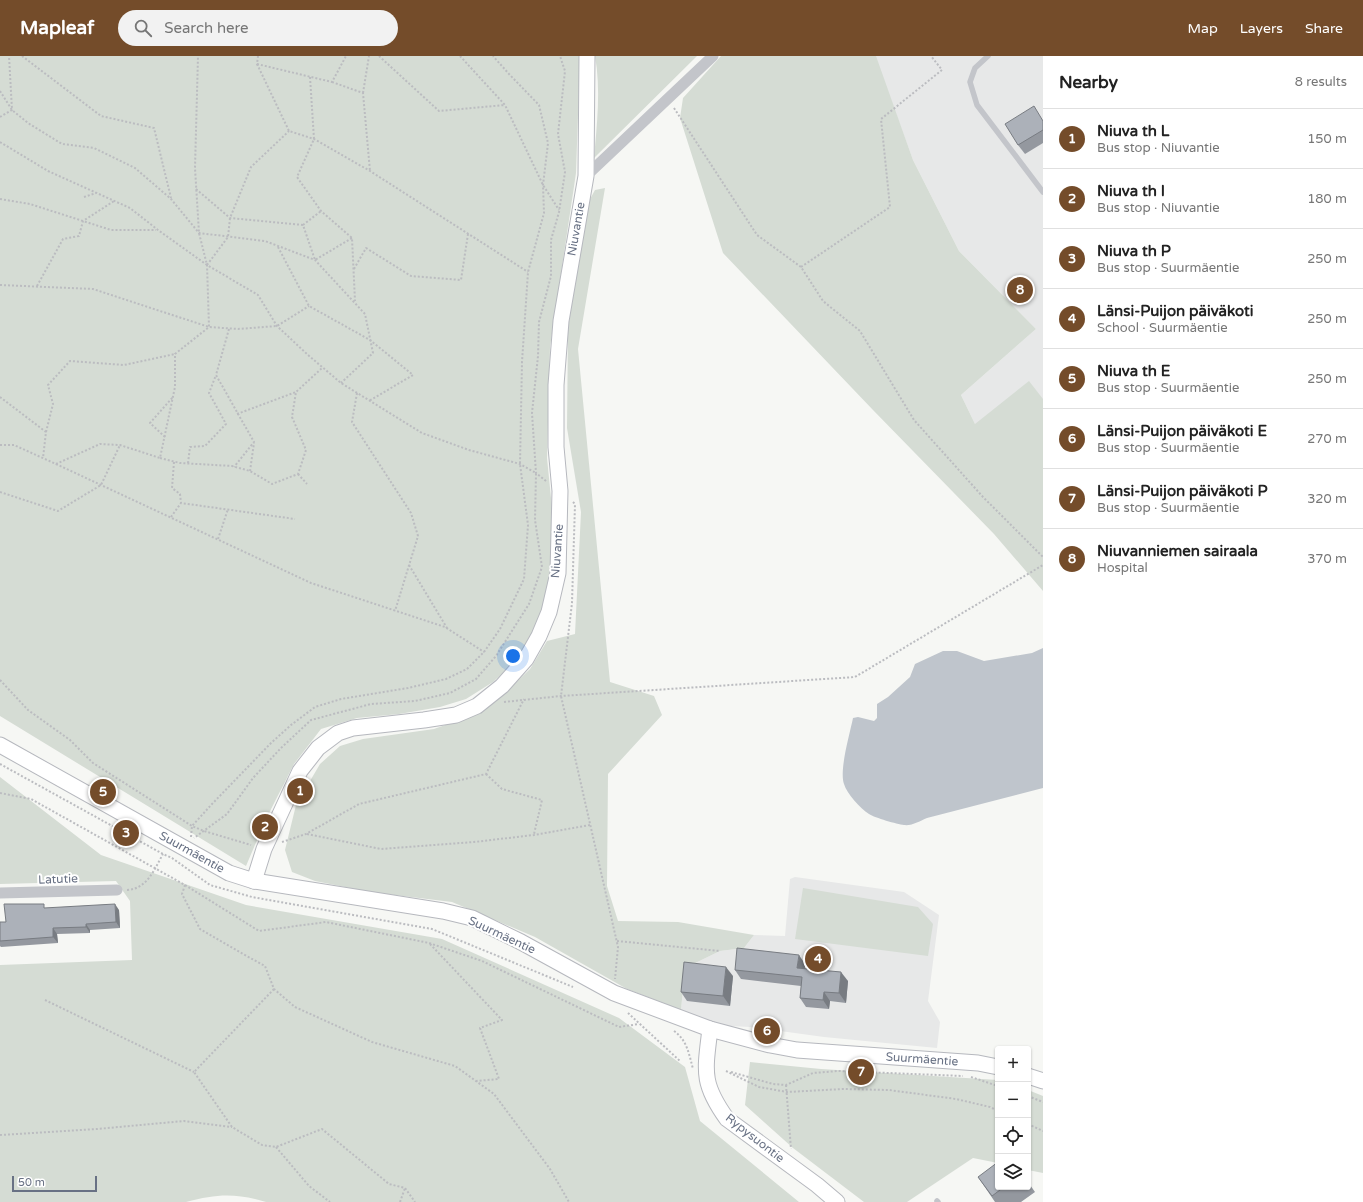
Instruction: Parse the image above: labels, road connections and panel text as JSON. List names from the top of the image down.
{
  "streets": {
    "street": [
      "Niuvantie",
      "Suurmäentie",
      "Latutie",
      "Rypysuontie"
    ]
  },
  "crossings": [
    ["Niuvantie", "Suurmäentie"],
    ["Suurmäentie", "Rypysuontie"]
  ],
  "scale_bar": "50 m",
  "page": {
    "header": "Mapleaf",
    "search": "Search here",
    "nav": ["Map", "Layers", "Share"],
    "heading": ["Nearby", "8 results"],
    "list": [
      {
        "mark": "1",
        "name": "Niuva th L",
        "note": "Bus stop · Niuvantie",
        "value": "150 m"
      },
      {
        "mark": "2",
        "name": "Niuva th I",
        "note": "Bus stop · Niuvantie",
        "value": "180 m"
      },
      {
        "mark": "3",
        "name": "Niuva th P",
        "note": "Bus stop · Suurmäentie",
        "value": "250 m"
      },
      {
        "mark": "4",
        "name": "Länsi-Puijon päiväkoti",
        "note": "School · Suurmäentie",
        "value": "250 m"
      },
      {
        "mark": "5",
        "name": "Niuva th E",
        "note": "Bus stop · Suurmäentie",
        "value": "250 m"
      },
      {
        "mark": "6",
        "name": "Länsi-Puijon päiväkoti E",
        "note": "Bus stop · Suurmäentie",
        "value": "270 m"
      },
      {
        "mark": "7",
        "name": "Länsi-Puijon päiväkoti P",
        "note": "Bus stop · Suurmäentie",
        "value": "320 m"
      },
      {
        "mark": "8",
        "name": "Niuvanniemen sairaala",
        "note": "Hospital",
        "value": "370 m"
      }
    ],
    "pins": [
      "8",
      "1",
      "5",
      "2",
      "3",
      "4",
      "6",
      "7"
    ],
    "map_buttons": ["+", "−"],
    "scale": "50 m"
  }
}
